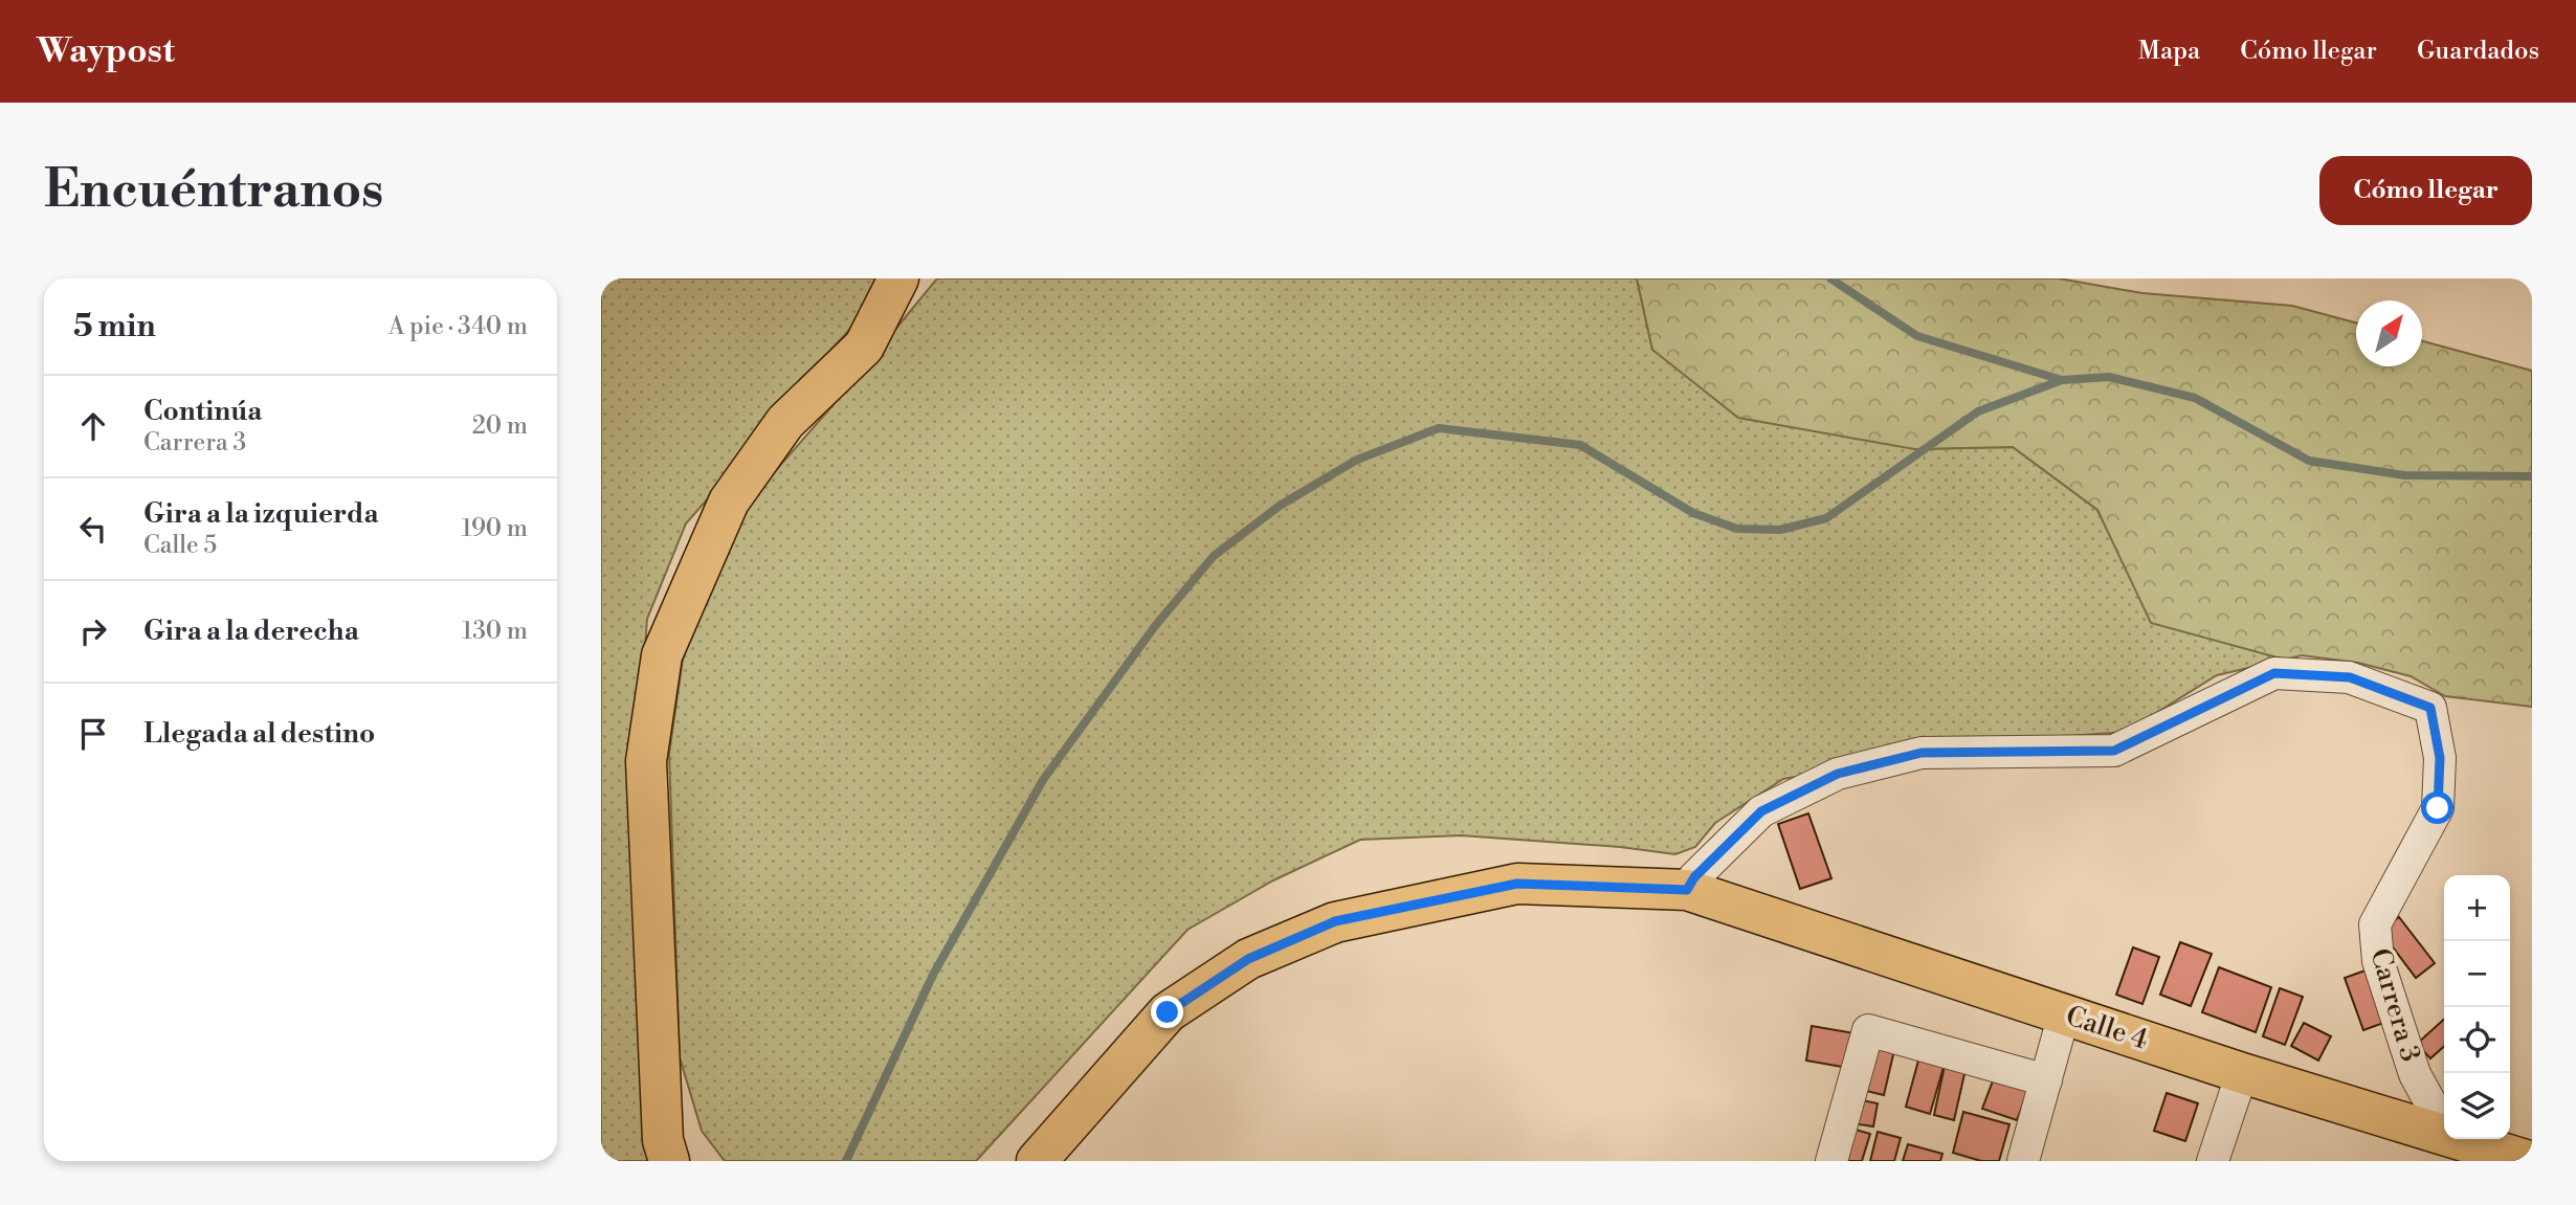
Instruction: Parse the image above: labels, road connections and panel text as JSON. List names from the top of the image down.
{
  "streets": {
    "main road": ["Calle 4"],
    "street": ["Carrera 3"]
  },
  "crossings": [
    ["Carrera 3", "Calle 4"]
  ],
  "north": "top right",
  "page": {
    "header": "Waypost",
    "nav": ["Mapa", "Cómo llegar", "Guardados"],
    "buttons": "Cómo llegar",
    "title": "Encuéntranos",
    "heading": ["5 min", "A pie · 340 m"],
    "list": [
      ["Continúa", "Carrera 3", "20 m"],
      ["Gira a la izquierda", "Calle 5", "190 m"],
      ["Gira a la derecha", "130 m"],
      "Llegada al destino"
    ],
    "map_buttons": ["+", "−"]
  }
}
